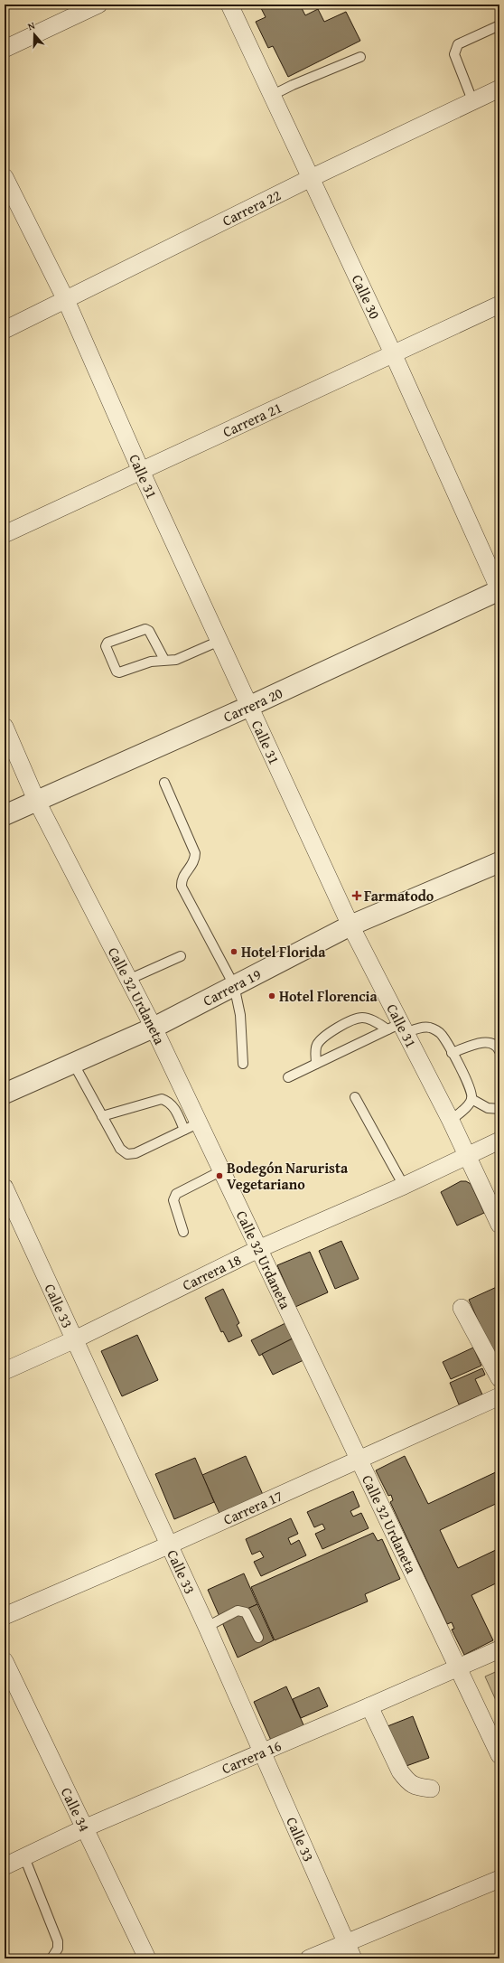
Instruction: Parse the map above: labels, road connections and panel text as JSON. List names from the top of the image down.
{
  "streets": {
    "street": [
      "Carrera 22",
      "Calle 30",
      "Carrera 21",
      "Calle 31",
      "Carrera 20",
      "Carrera 19",
      "Calle 32 Urdaneta",
      "Carrera 18",
      "Calle 33",
      "Carrera 17",
      "Carrera 16",
      "Calle 34"
    ]
  },
  "crossings": [
    ["Carrera 22", "Calle 30"],
    ["Carrera 22", "Calle 31"],
    ["Calle 30", "Carrera 21"],
    ["Calle 30", "Carrera 20"],
    ["Carrera 21", "Calle 31"],
    ["Calle 31", "Carrera 20"],
    ["Calle 31", "Carrera 19"],
    ["Calle 31", "Carrera 18"],
    ["Carrera 20", "Calle 32 Urdaneta"],
    ["Carrera 19", "Calle 32 Urdaneta"],
    ["Calle 32 Urdaneta", "Carrera 18"],
    ["Calle 32 Urdaneta", "Carrera 17"],
    ["Calle 32 Urdaneta", "Carrera 16"],
    ["Carrera 18", "Calle 33"],
    ["Calle 33", "Carrera 17"],
    ["Calle 33", "Carrera 16"],
    ["Carrera 16", "Calle 34"]
  ],
  "places": {
    "health": ["Farmatodo"],
    "other": ["Hotel Florida", "Hotel Florencia", "Bodegón Narurista Vegetariano"]
  },
  "north": "top"
}
